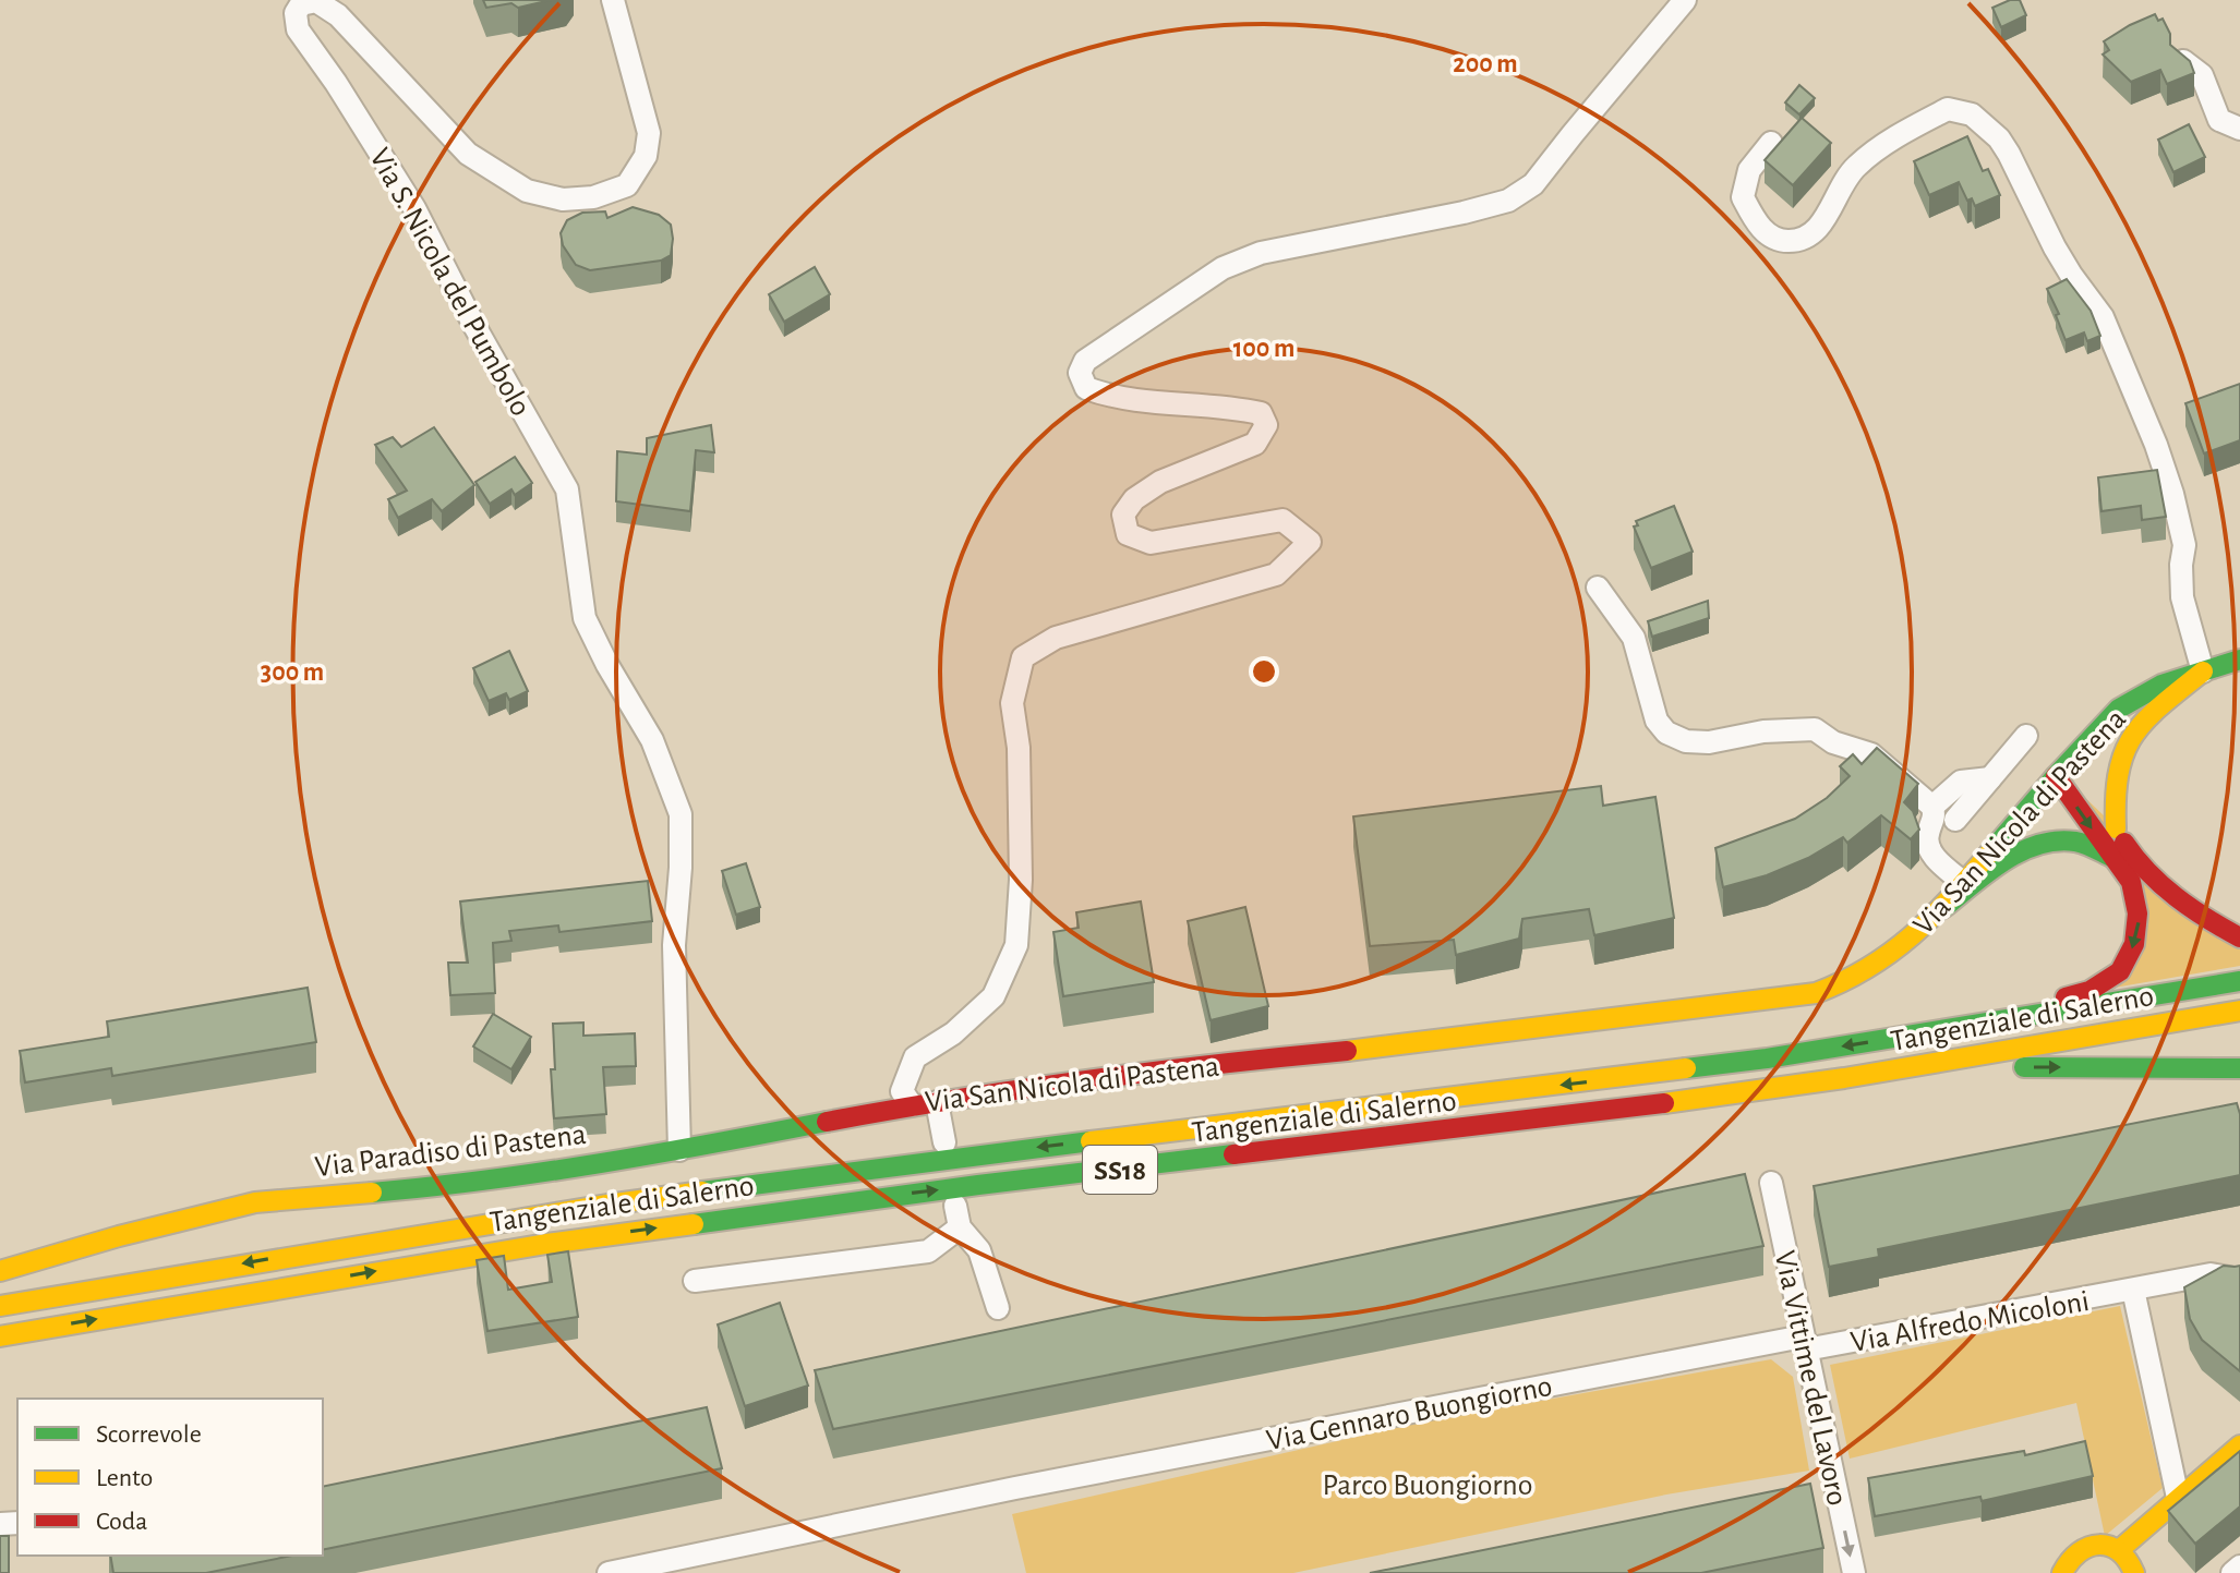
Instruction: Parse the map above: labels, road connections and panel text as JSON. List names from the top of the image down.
{
  "streets": {
    "main road": [
      "Via San Nicola di Pastena",
      "Tangenziale di Salerno",
      "Via Paradiso di Pastena",
      "SS18"
    ],
    "street": [
      "Via S. Nicola del Pumbolo",
      "Via Alfredo Micoloni",
      "Via Vittime del Lavoro",
      "Via Gennaro Buongiorno"
    ]
  },
  "crossings": [
    ["Via S. Nicola del Pumbolo", "Via Paradiso di Pastena"],
    ["Via San Nicola di Pastena", "Via Paradiso di Pastena"],
    ["Via Alfredo Micoloni", "Via Vittime del Lavoro"],
    ["Via Alfredo Micoloni", "Via Gennaro Buongiorno"],
    ["Via Vittime del Lavoro", "Via Gennaro Buongiorno"]
  ],
  "one_way": ["Via Vittime del Lavoro"],
  "parks": ["Parco Buongiorno"],
  "legend": ["Scorrevole", "Lento", "Coda"],
  "rings": ["200 m", "100 m", "300 m"]
}
